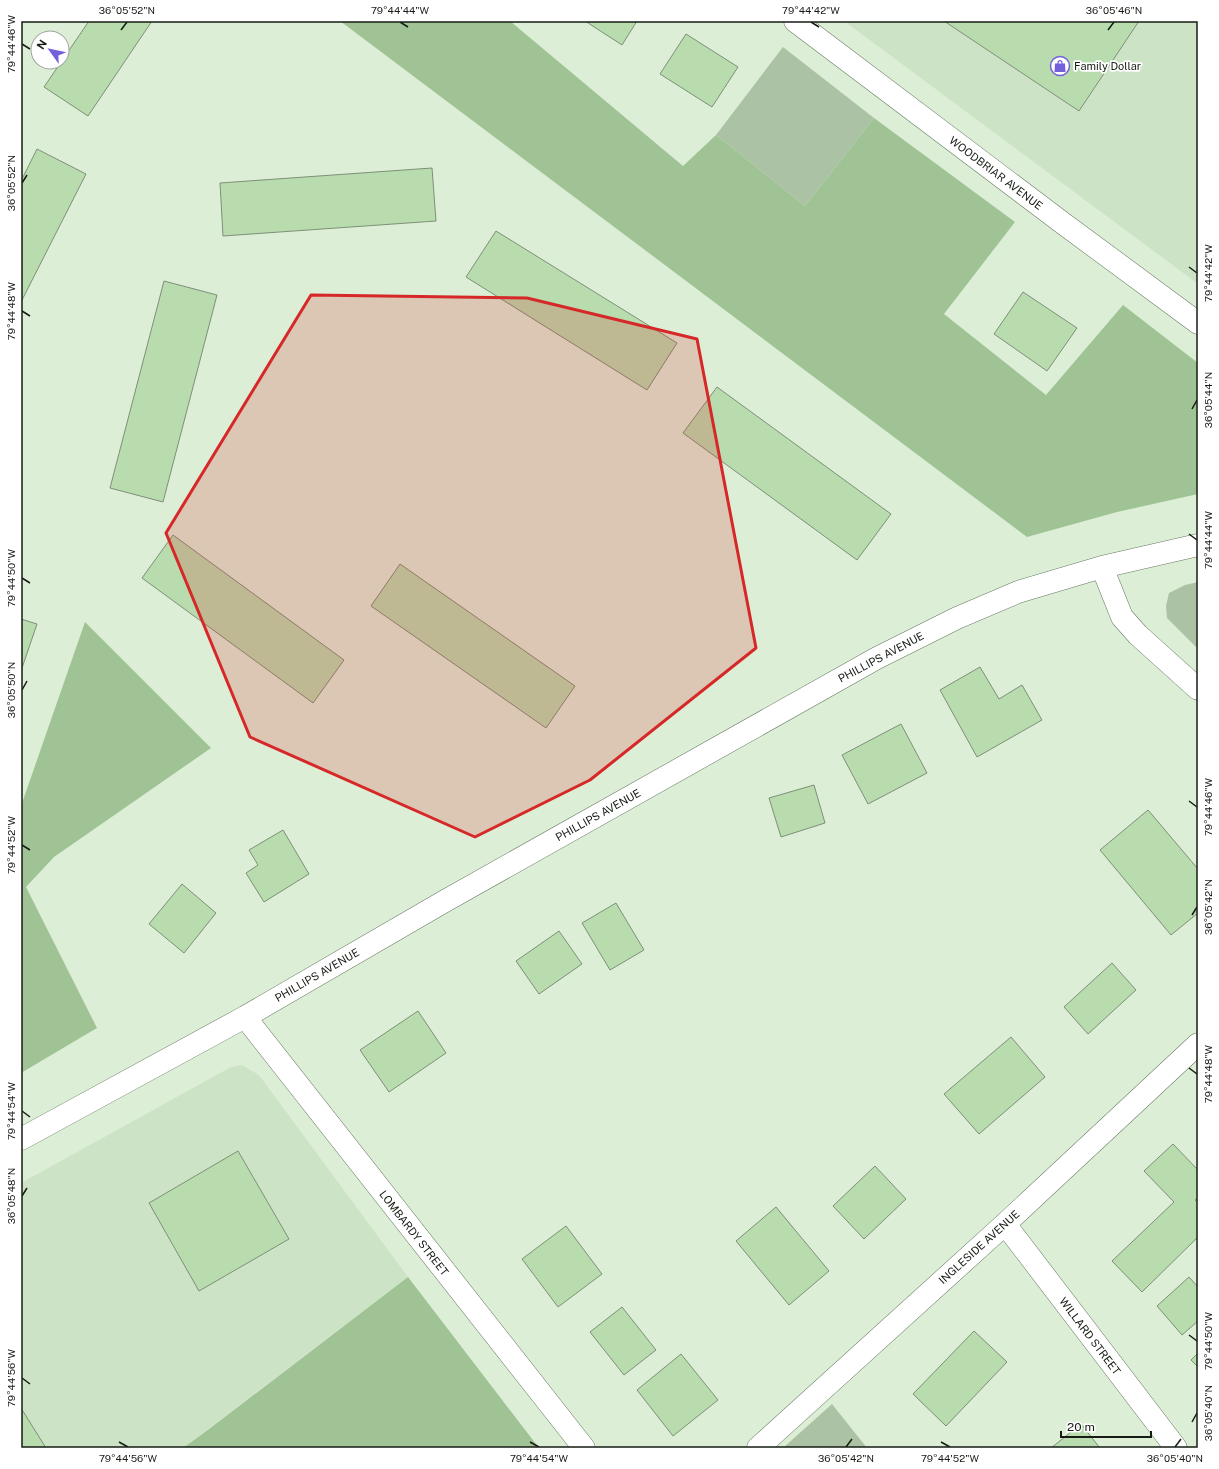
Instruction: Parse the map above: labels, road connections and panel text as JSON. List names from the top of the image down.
{
  "streets": {
    "street": [
      "WOODBRIAR AVENUE",
      "PHILLIPS AVENUE",
      "LOMBARDY STREET",
      "INGLESIDE AVENUE",
      "WILLARD STREET"
    ]
  },
  "crossings": [
    ["PHILLIPS AVENUE", "LOMBARDY STREET"],
    ["INGLESIDE AVENUE", "WILLARD STREET"]
  ],
  "places": {
    "shop": ["Family Dollar"]
  },
  "scale_bar": "20 m",
  "north": "top left",
  "coordinates": [
    "36°05'52\"N",
    "79°44'44\"W",
    "79°44'42\"W",
    "36°05'46\"N",
    "79°44'46\"W",
    "79°44'48\"W",
    "36°05'44\"N",
    "79°44'50\"W",
    "36°05'50\"N",
    "79°44'52\"W",
    "36°05'42\"N",
    "79°44'54\"W",
    "36°05'48\"N",
    "79°44'56\"W",
    "36°05'40\"N"
  ]
}
